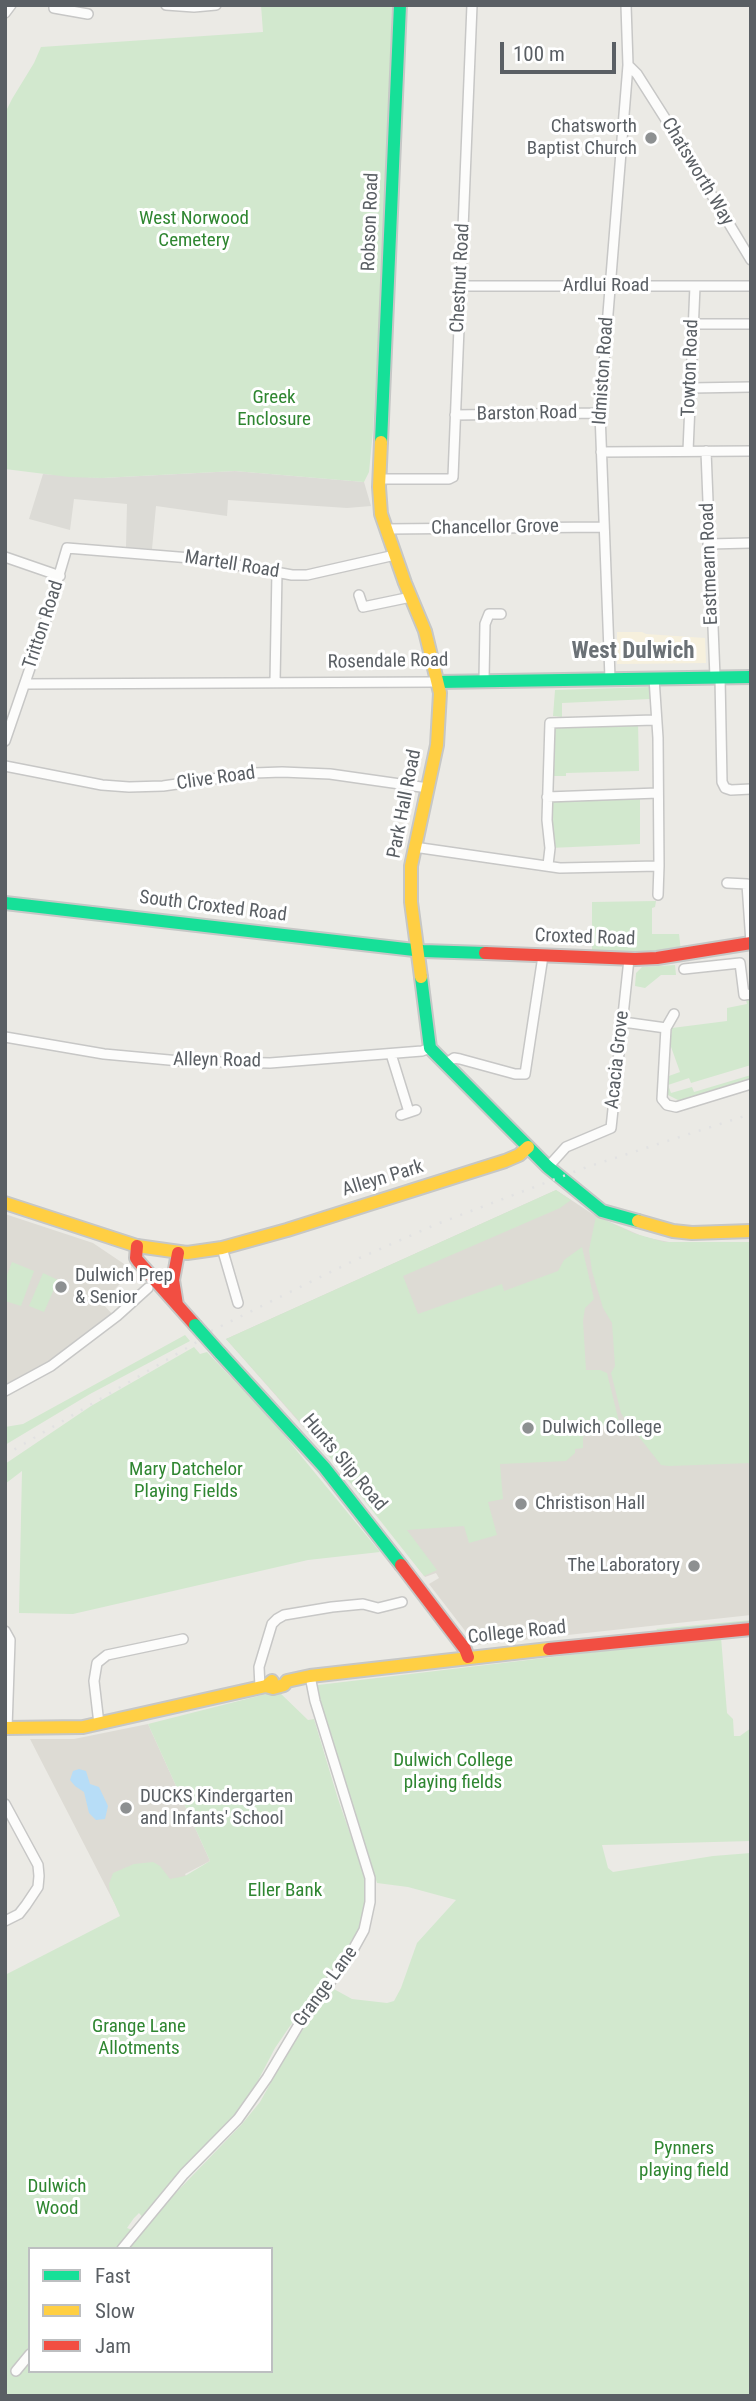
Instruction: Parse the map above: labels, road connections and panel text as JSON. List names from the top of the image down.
{
  "streets": {
    "street": [
      "Chatsworth Way",
      "Robson Road",
      "Chestnut Road",
      "Ardlui Road",
      "Towton Road",
      "Idmiston Road",
      "Barston Road",
      "Chancellor Grove",
      "Eastmearn Road",
      "Martell Road",
      "Tritton Road",
      "Rosendale Road",
      "Clive Road",
      "Park Hall Road",
      "South Croxted Road",
      "Croxted Road",
      "Acacia Grove",
      "Alleyn Road",
      "Alleyn Park",
      "Hunts Slip Road",
      "College Road",
      "Grange Lane"
    ]
  },
  "crossings": [
    ["Chatsworth Way", "Idmiston Road"],
    ["Robson Road", "Chestnut Road"],
    ["Robson Road", "Park Hall Road"],
    ["Chestnut Road", "Ardlui Road"],
    ["Chestnut Road", "Barston Road"],
    ["Chestnut Road", "Park Hall Road"],
    ["Ardlui Road", "Towton Road"],
    ["Ardlui Road", "Idmiston Road"],
    ["Idmiston Road", "Barston Road"],
    ["Idmiston Road", "Chancellor Grove"],
    ["Idmiston Road", "Rosendale Road"],
    ["Chancellor Grove", "Park Hall Road"],
    ["Eastmearn Road", "Rosendale Road"],
    ["Martell Road", "Tritton Road"],
    ["Martell Road", "Park Hall Road"],
    ["Tritton Road", "Rosendale Road"],
    ["Rosendale Road", "Park Hall Road"],
    ["Clive Road", "Park Hall Road"],
    ["Park Hall Road", "South Croxted Road"],
    ["Park Hall Road", "Croxted Road"],
    ["Park Hall Road", "Alleyn Road"],
    ["South Croxted Road", "Croxted Road"],
    ["Croxted Road", "Acacia Grove"],
    ["Alleyn Park", "Hunts Slip Road"],
    ["Hunts Slip Road", "College Road"],
    ["College Road", "Grange Lane"]
  ],
  "districts": ["West Dulwich"],
  "parks": [
    "West Norwood Cemetery",
    "Greek Enclosure",
    "Mary Datchelor Playing Fields",
    "Dulwich College playing fields",
    "Eller Bank",
    "Grange Lane Allotments",
    "Pynners playing field",
    "Dulwich Wood"
  ],
  "places": [
    "Chatsworth Baptist Church",
    "Dulwich Prep & Senior",
    "Dulwich College",
    "Christison Hall",
    "The Laboratory",
    "DUCKS Kindergarten and Infants' School"
  ],
  "legend": ["Fast", "Slow", "Jam"],
  "scale_bar": "100 m"
}
